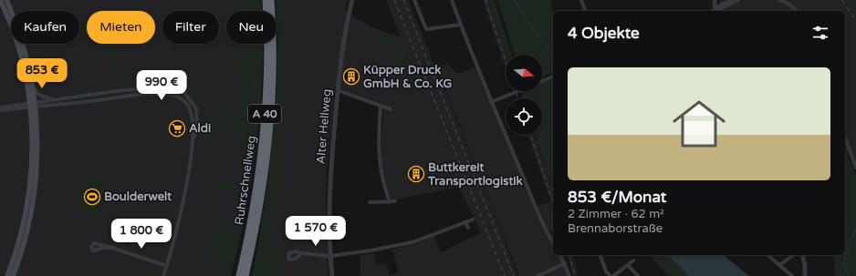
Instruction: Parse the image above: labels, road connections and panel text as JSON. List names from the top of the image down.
{
  "streets": {
    "highway": ["A 40", "Ruhrschnellweg"],
    "street": ["Alter Hellweg"]
  },
  "places": {
    "building": ["Küpper Druck GmbH & Co. KG", "Buttkereit Transportlogistik"],
    "supermarket": ["Aldi"],
    "sports": ["Boulderwelt"]
  },
  "north": "right",
  "page": {
    "chip": [
      "Kaufen",
      "Mieten",
      "Filter",
      "Neu"
    ],
    "heading": "4 Objekte",
    "list": [
      {
        "name": "853 €/Monat",
        "note": "2 Zimmer · 62 m² · Brennaborstraße"
      }
    ],
    "price": [
      "853 €",
      "990 €",
      "1 570 €",
      "1 800 €"
    ]
  }
}
